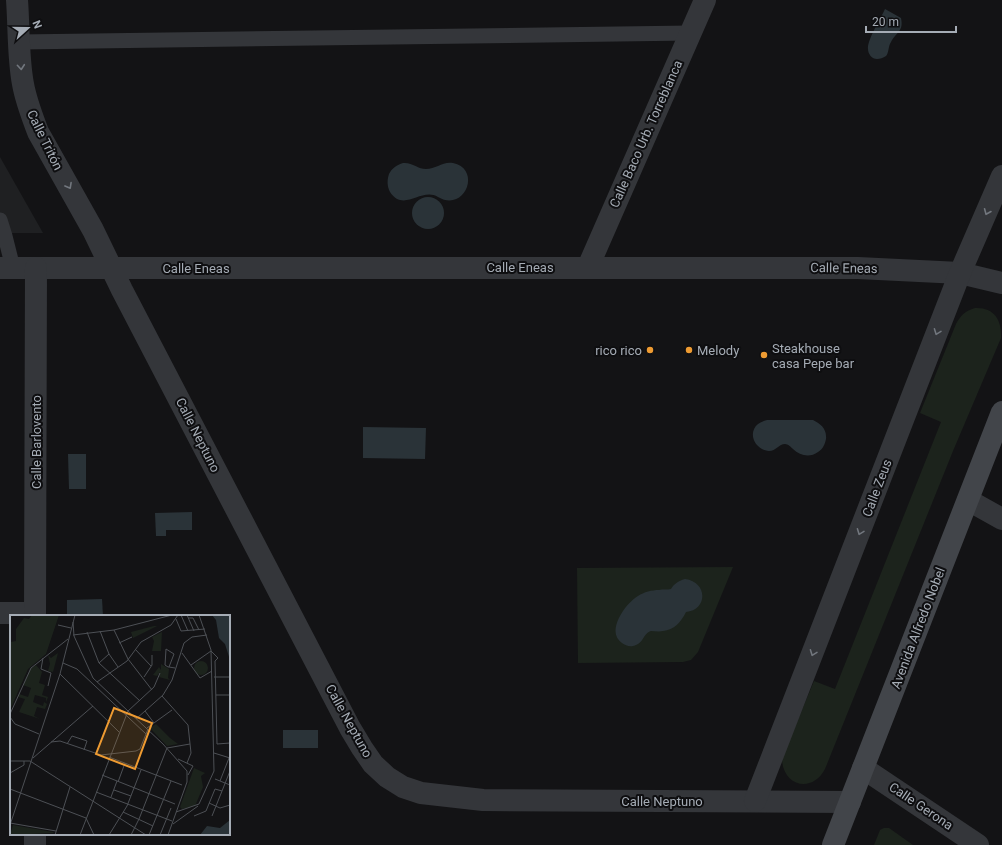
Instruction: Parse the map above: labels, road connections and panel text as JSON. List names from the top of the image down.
{
  "streets": {
    "main road": ["Avenida Alfredo Nobel"],
    "street": [
      "Calle Baco Urb. Torreblanca",
      "Calle Tritón",
      "Calle Eneas",
      "Calle Neptuno",
      "Calle Barlovento",
      "Calle Zeus",
      "Calle Gerona"
    ]
  },
  "crossings": [
    ["Calle Baco Urb. Torreblanca", "Calle Eneas"],
    ["Calle Tritón", "Calle Eneas"],
    ["Calle Tritón", "Calle Neptuno"],
    ["Calle Eneas", "Calle Neptuno"],
    ["Calle Eneas", "Calle Barlovento"],
    ["Calle Eneas", "Calle Zeus"],
    ["Calle Neptuno", "Calle Zeus"],
    ["Calle Neptuno", "Avenida Alfredo Nobel"],
    ["Avenida Alfredo Nobel", "Calle Gerona"]
  ],
  "one_way": ["Calle Tritón", "Calle Zeus"],
  "places": ["rico rico", "Melody", "Steakhouse casa Pepe bar"],
  "scale_bar": "20 m",
  "north": "right"
}
